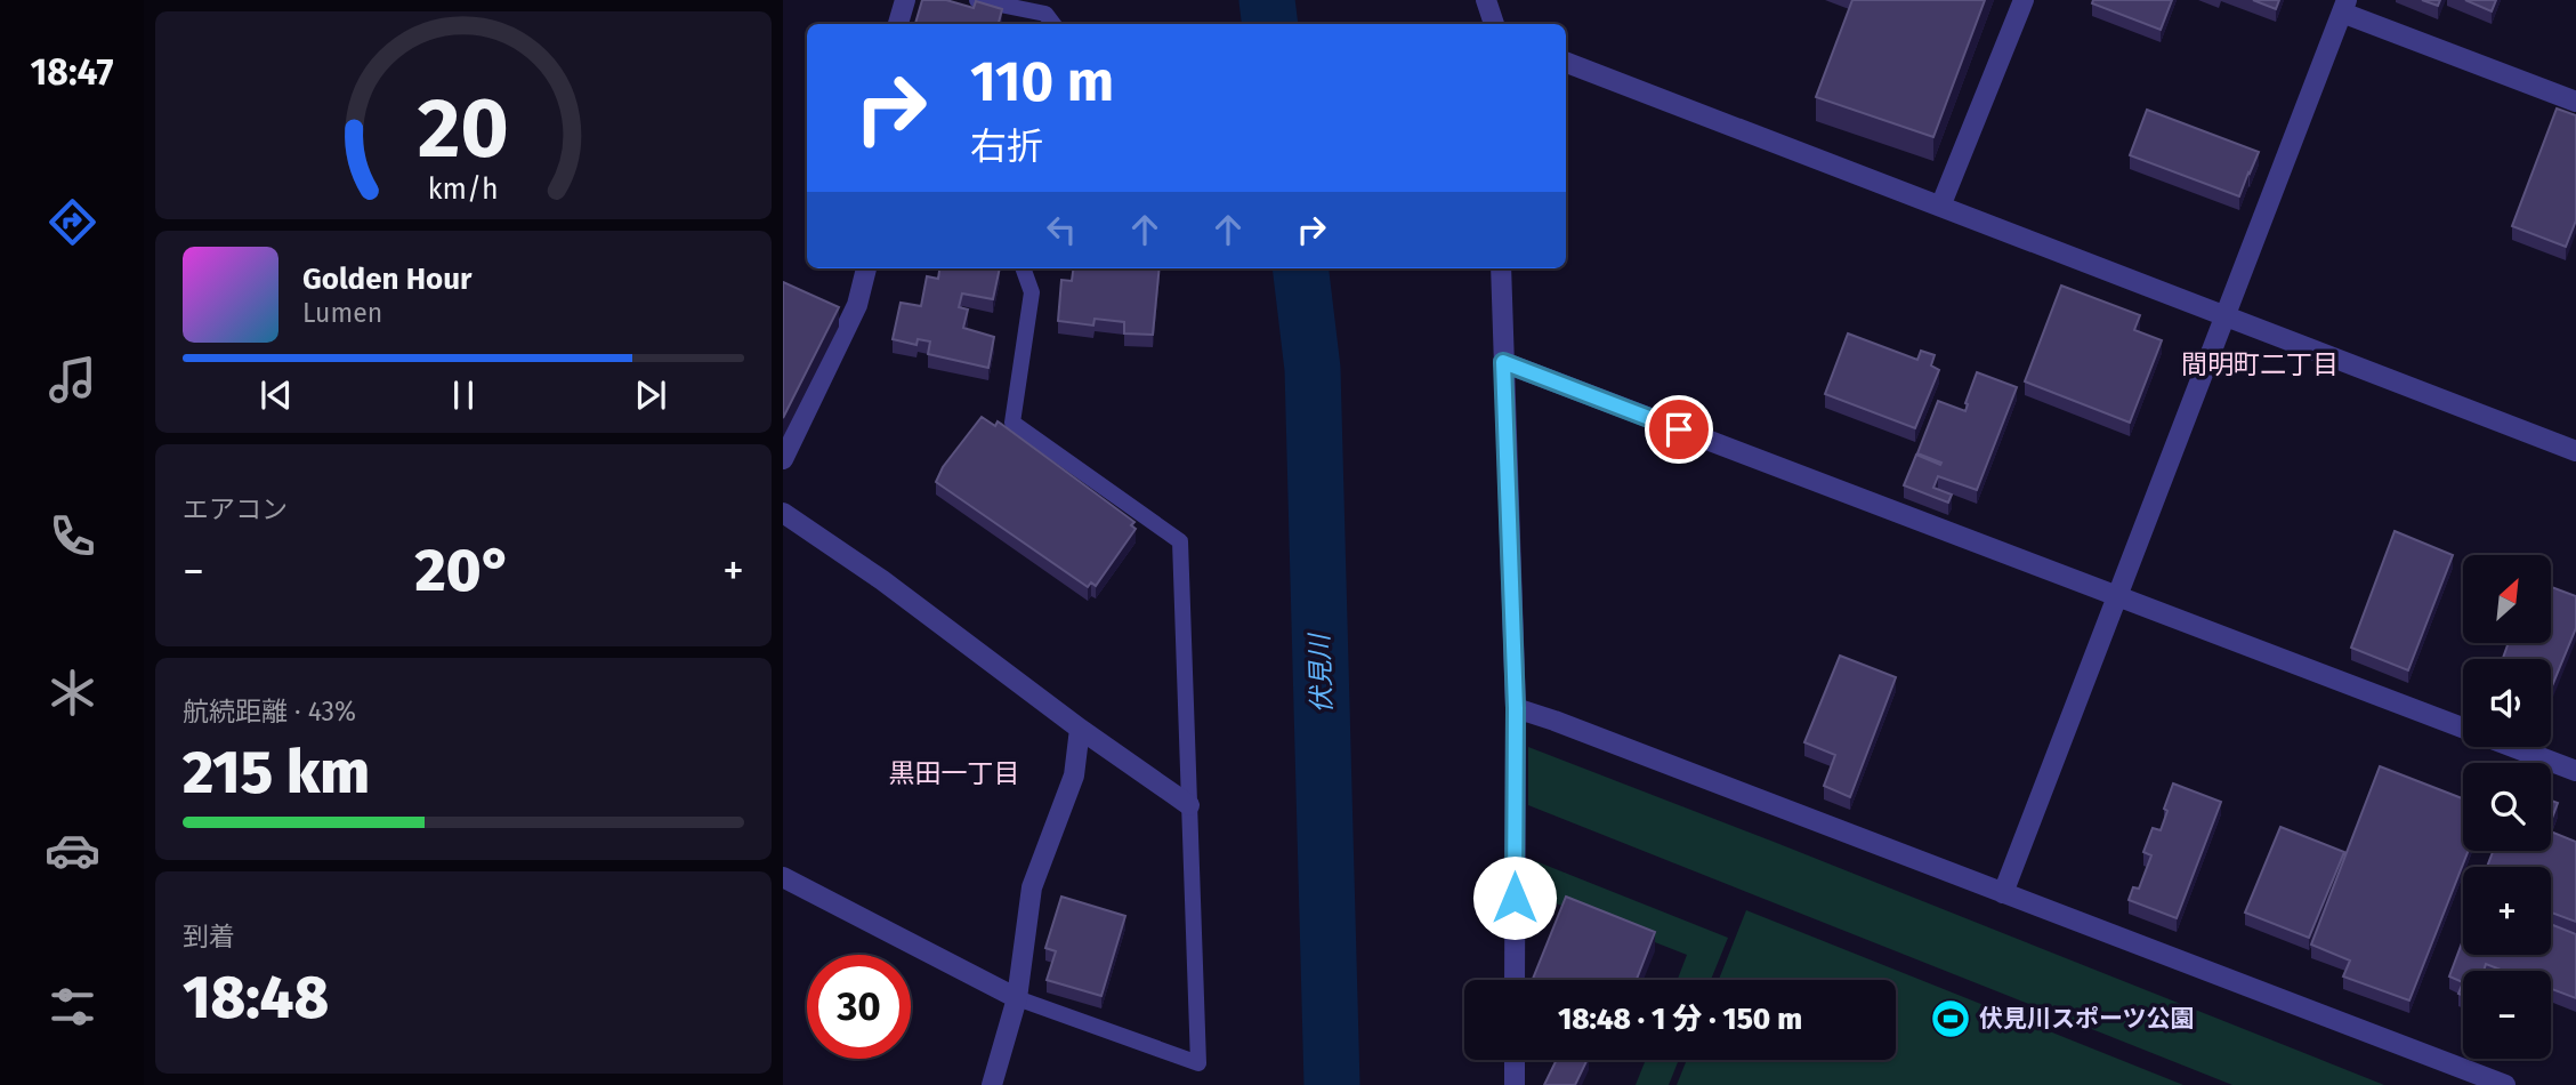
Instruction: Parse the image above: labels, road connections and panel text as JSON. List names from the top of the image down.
{
  "districts": ["間明町二丁目", "黒田一丁目"],
  "water": ["伏見川"],
  "places": {
    "sports": ["伏見川スポーツ公園"]
  },
  "north": "top right",
  "page": {
    "tabs": "18:47",
    "turn": ["110 m", "右折"],
    "song": ["Golden Hour", "Lumen"],
    "tile": [
      "エアコン",
      ["航続距離 · 43%", "215 km"],
      ["到着", "18:48"]
    ],
    "heat": ["−", "20°", "+"],
    "map_buttons": ["+", "−"],
    "limit": "30",
    "trip": "18:48 · 1 分 · 150 m",
    "gauge": ["20", "km/h"]
  }
}
